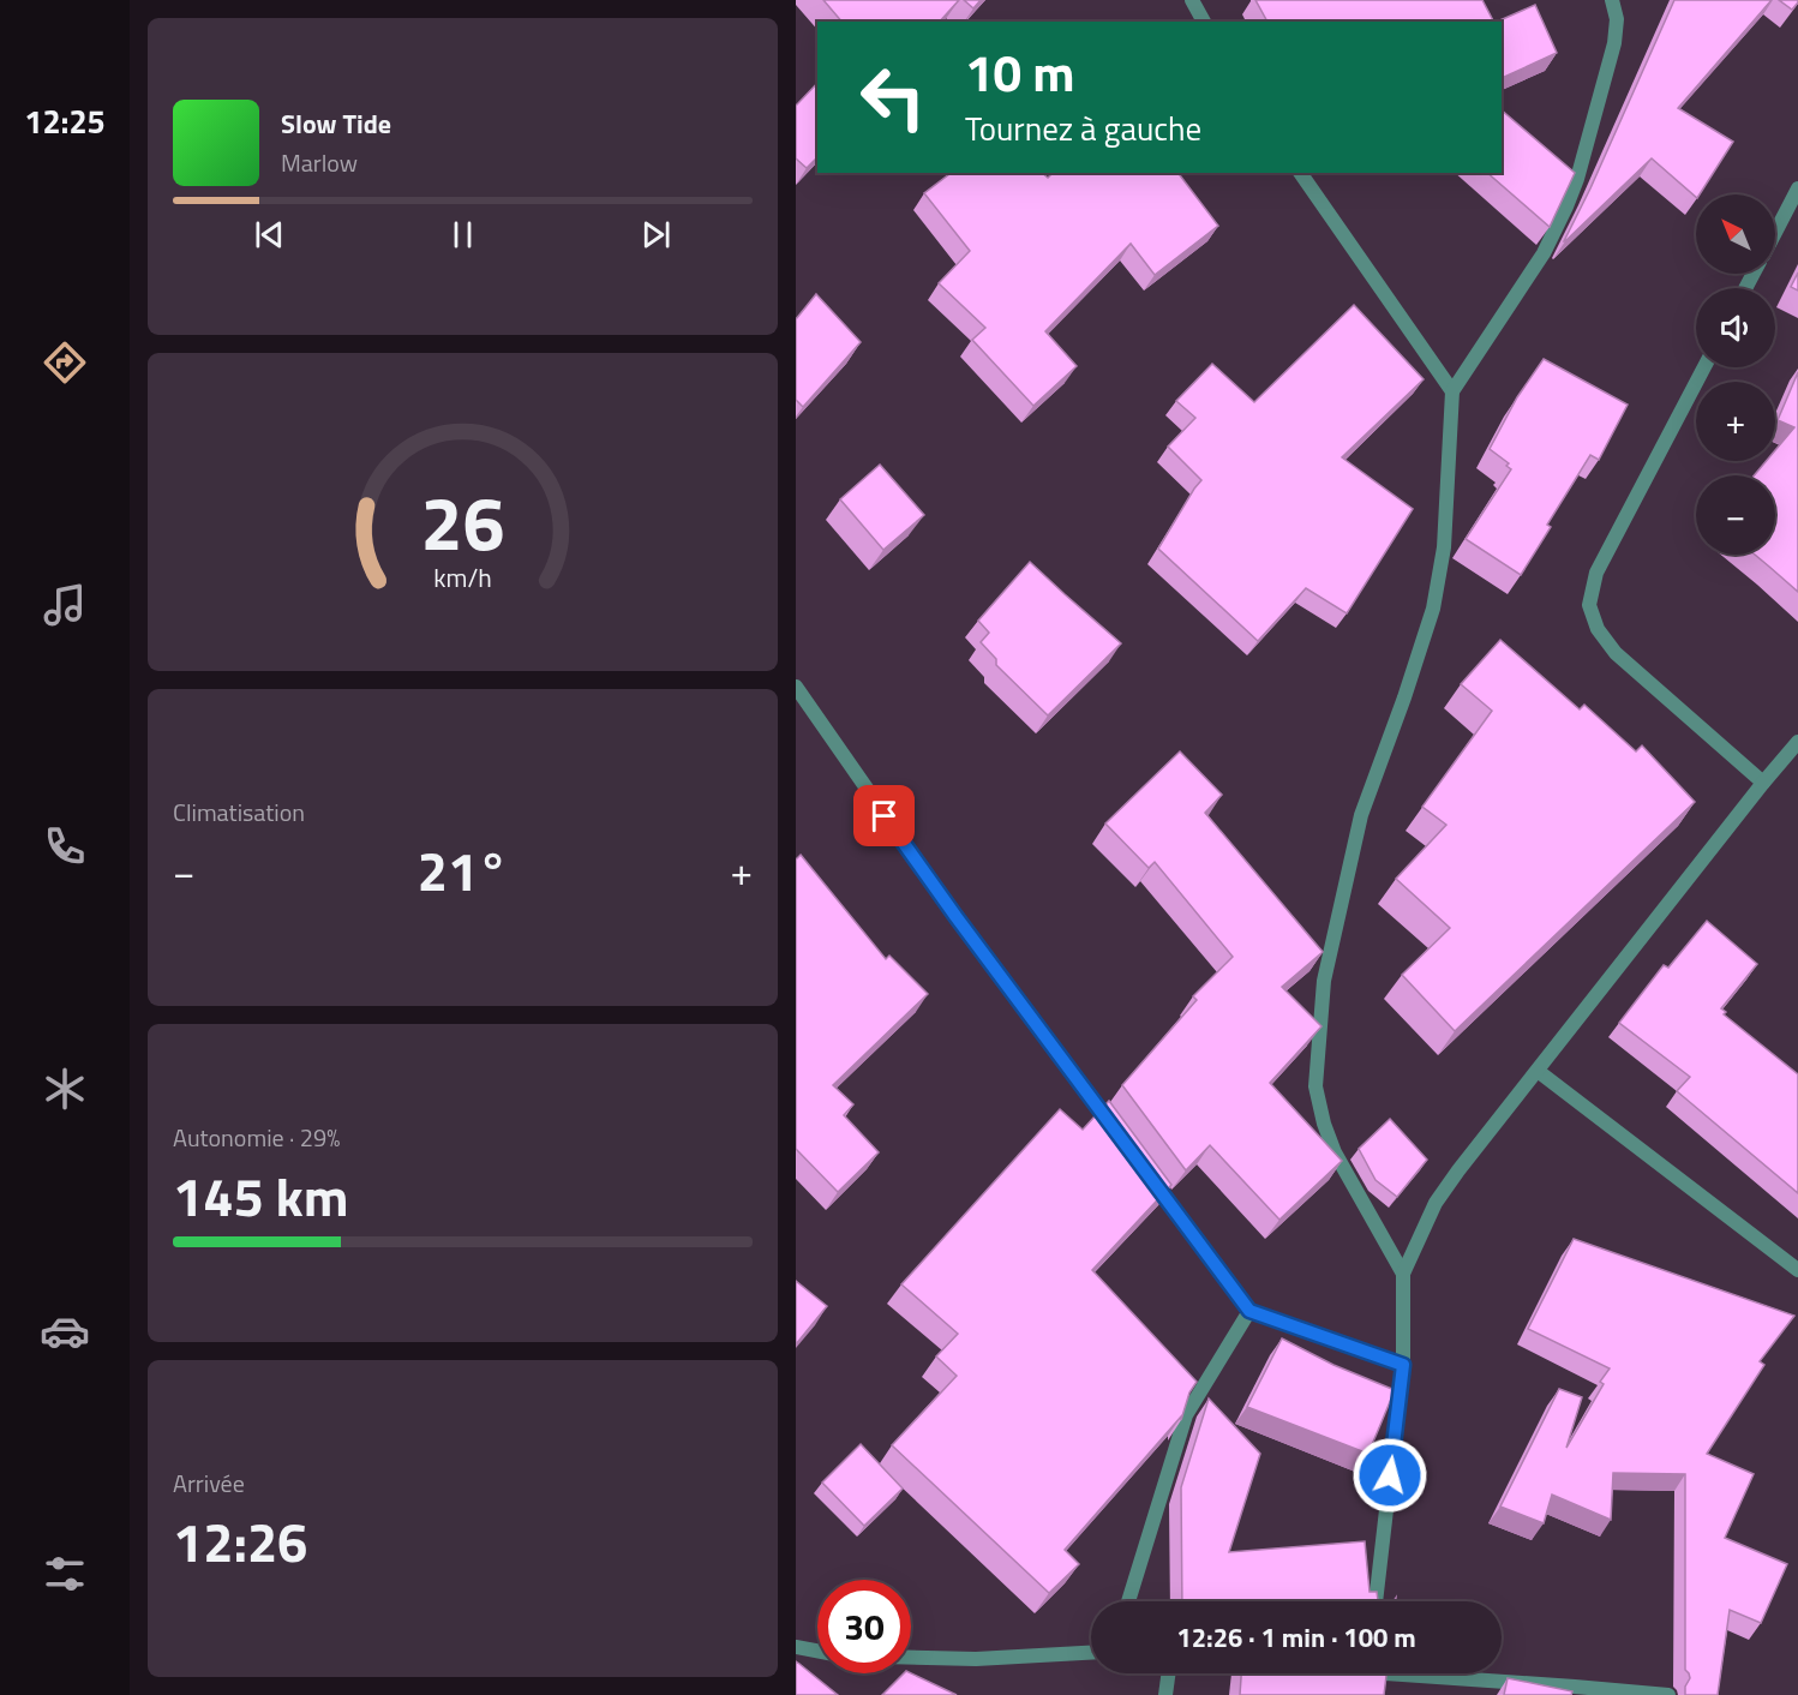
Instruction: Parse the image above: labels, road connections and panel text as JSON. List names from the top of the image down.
{
  "north": "top left",
  "page": {
    "tabs": "12:25",
    "turn": ["10 m", "Tournez à gauche"],
    "song": ["Slow Tide", "Marlow"],
    "map_buttons": ["+", "−"],
    "tile": [
      "Climatisation",
      ["Autonomie · 29%", "145 km"],
      ["Arrivée", "12:26"]
    ],
    "heat": ["−", "21°", "+"],
    "limit": "30",
    "trip": "12:26 · 1 min · 100 m",
    "gauge": ["26", "km/h"]
  }
}
